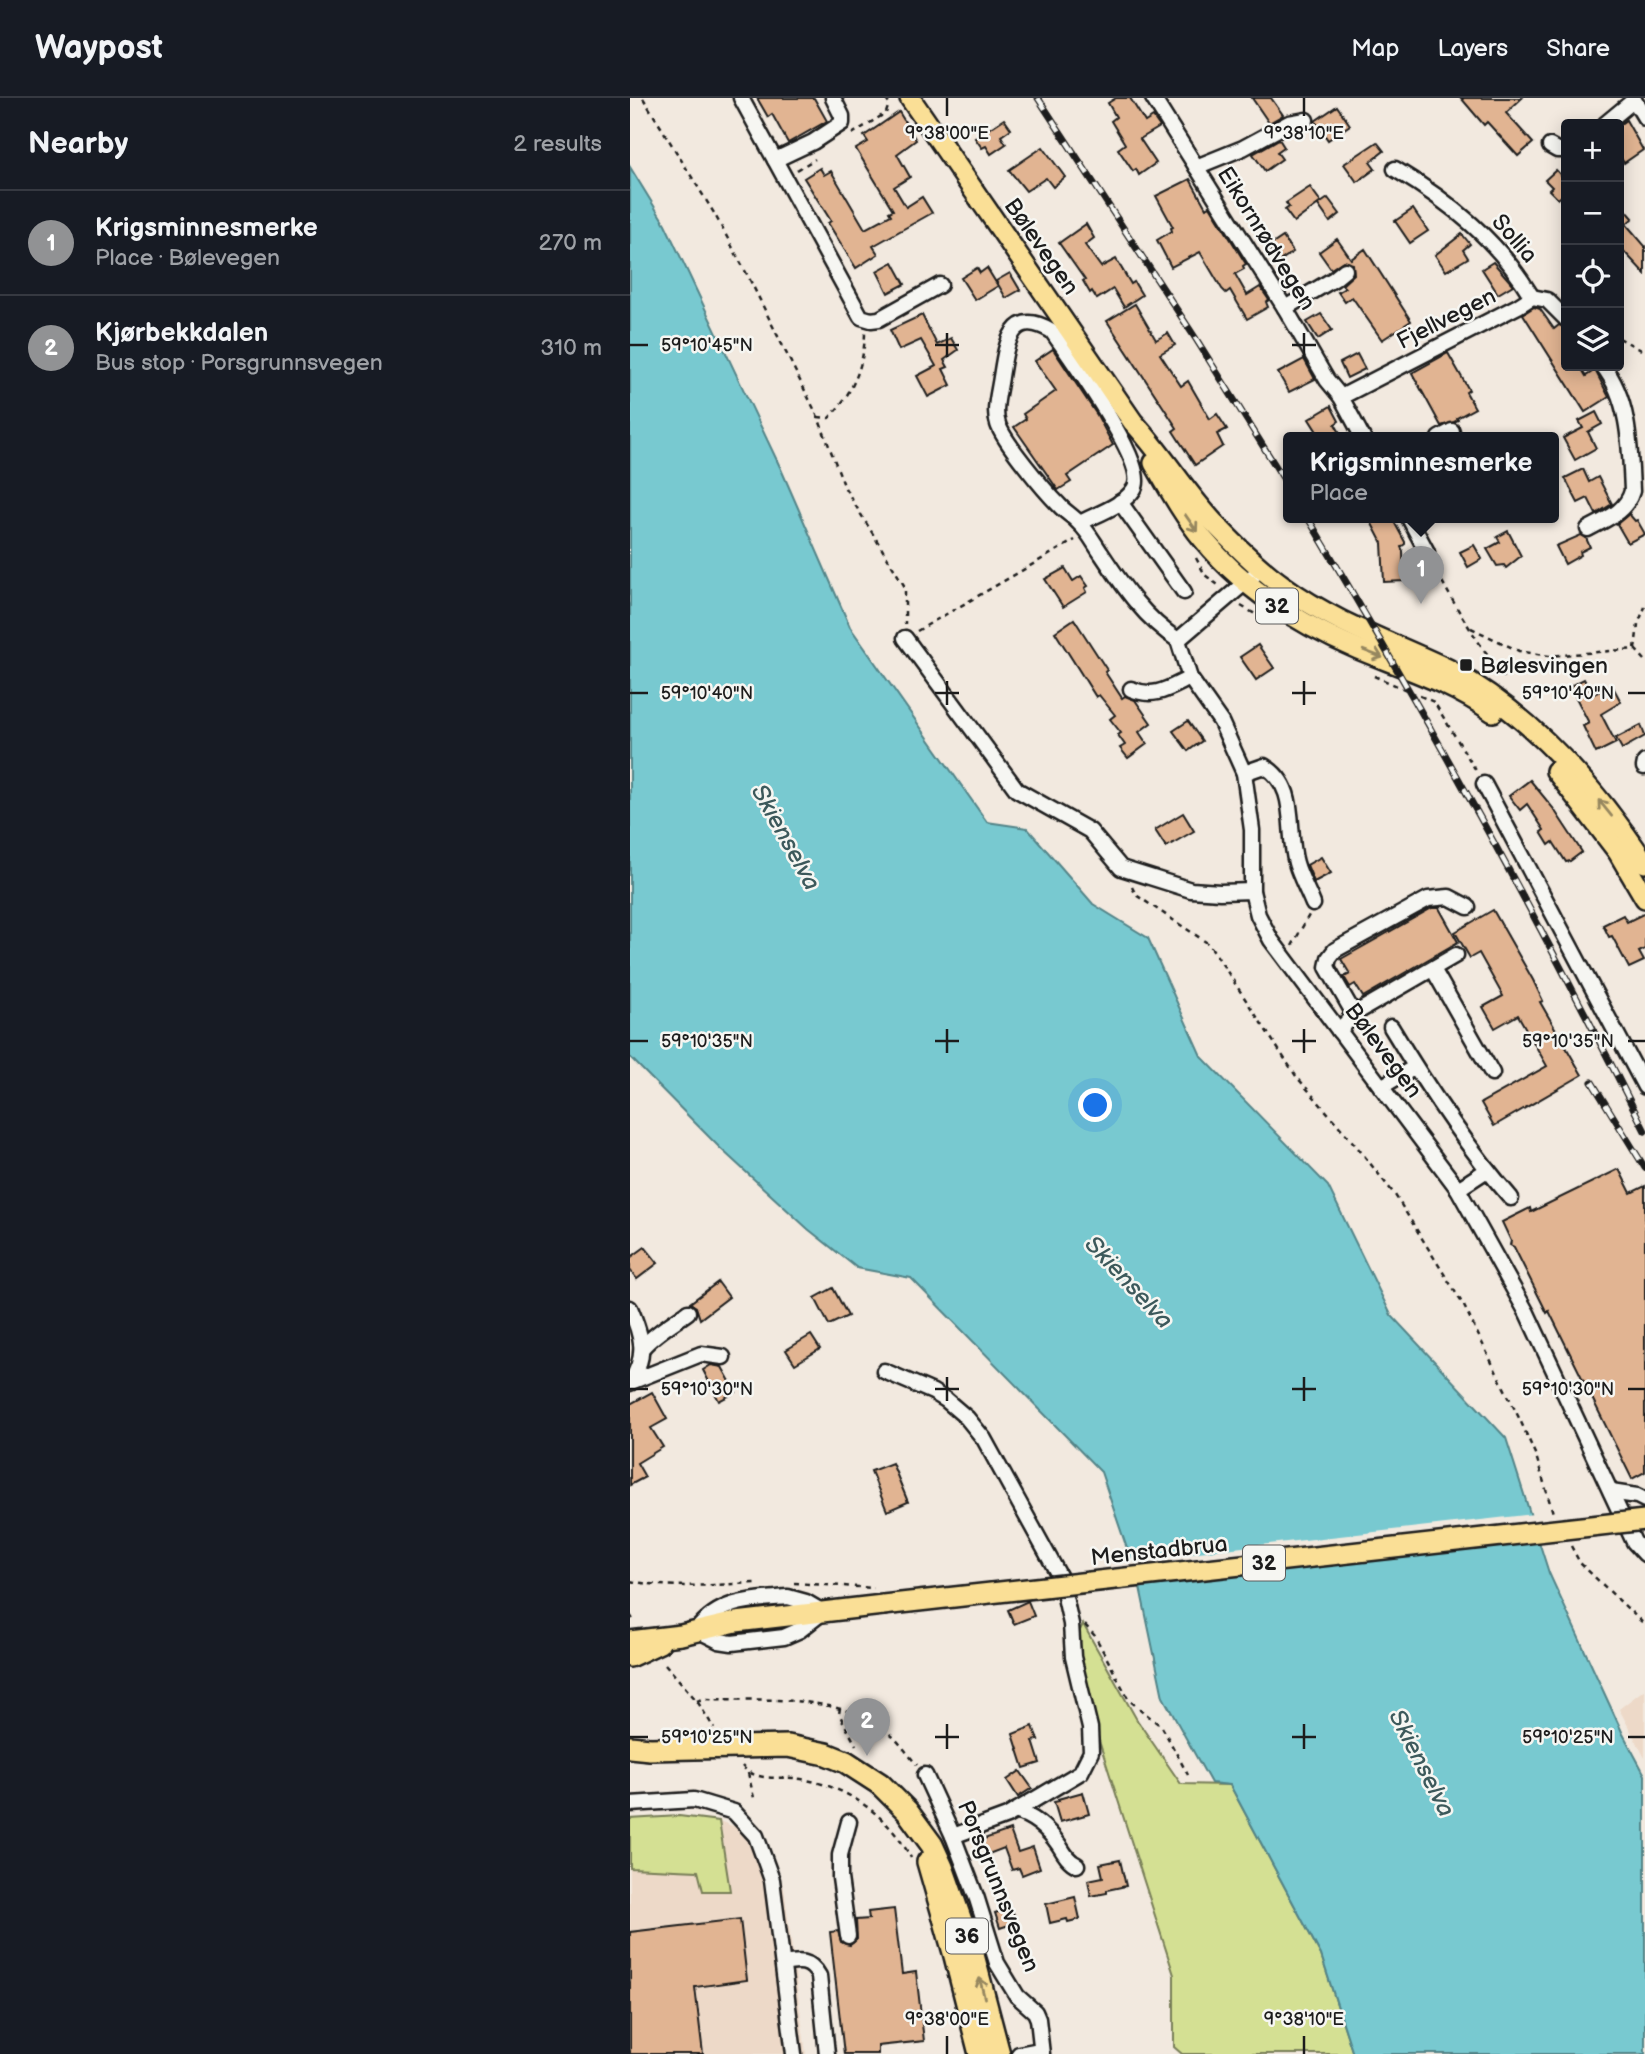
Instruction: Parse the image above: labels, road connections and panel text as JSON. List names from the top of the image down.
{
  "streets": {
    "highway": ["Porsgrunnsvegen", "36"],
    "main road": ["Bølevegen", "32", "Menstadbrua"],
    "street": ["Eikornrødvegen", "Sollia", "Fjellvegen"]
  },
  "crossings": [
    ["Eikornrødvegen", "Fjellvegen"],
    ["Sollia", "Fjellvegen"],
    ["Bølevegen", "32"]
  ],
  "water": ["Skienselva"],
  "places": {
    "transit": ["Bølesvingen"]
  },
  "page": {
    "header": "Waypost",
    "nav": ["Map", "Layers", "Share"],
    "heading": ["Nearby", "2 results"],
    "map_buttons": ["+", "−"],
    "list": [
      {
        "mark": "1",
        "name": "Krigsminnesmerke",
        "note": "Place · Bølevegen",
        "value": "270 m"
      },
      {
        "mark": "2",
        "name": "Kjørbekkdalen",
        "note": "Bus stop · Porsgrunnsvegen",
        "value": "310 m"
      }
    ],
    "popup": ["Krigsminnesmerke", "Place"],
    "pins": ["1", "2"]
  },
  "coordinates": [
    "9°38'00\"E",
    "9°38'10\"E",
    "59°10'45\"N",
    "59°10'40\"N",
    "59°10'35\"N",
    "59°10'30\"N",
    "59°10'25\"N"
  ]
}
